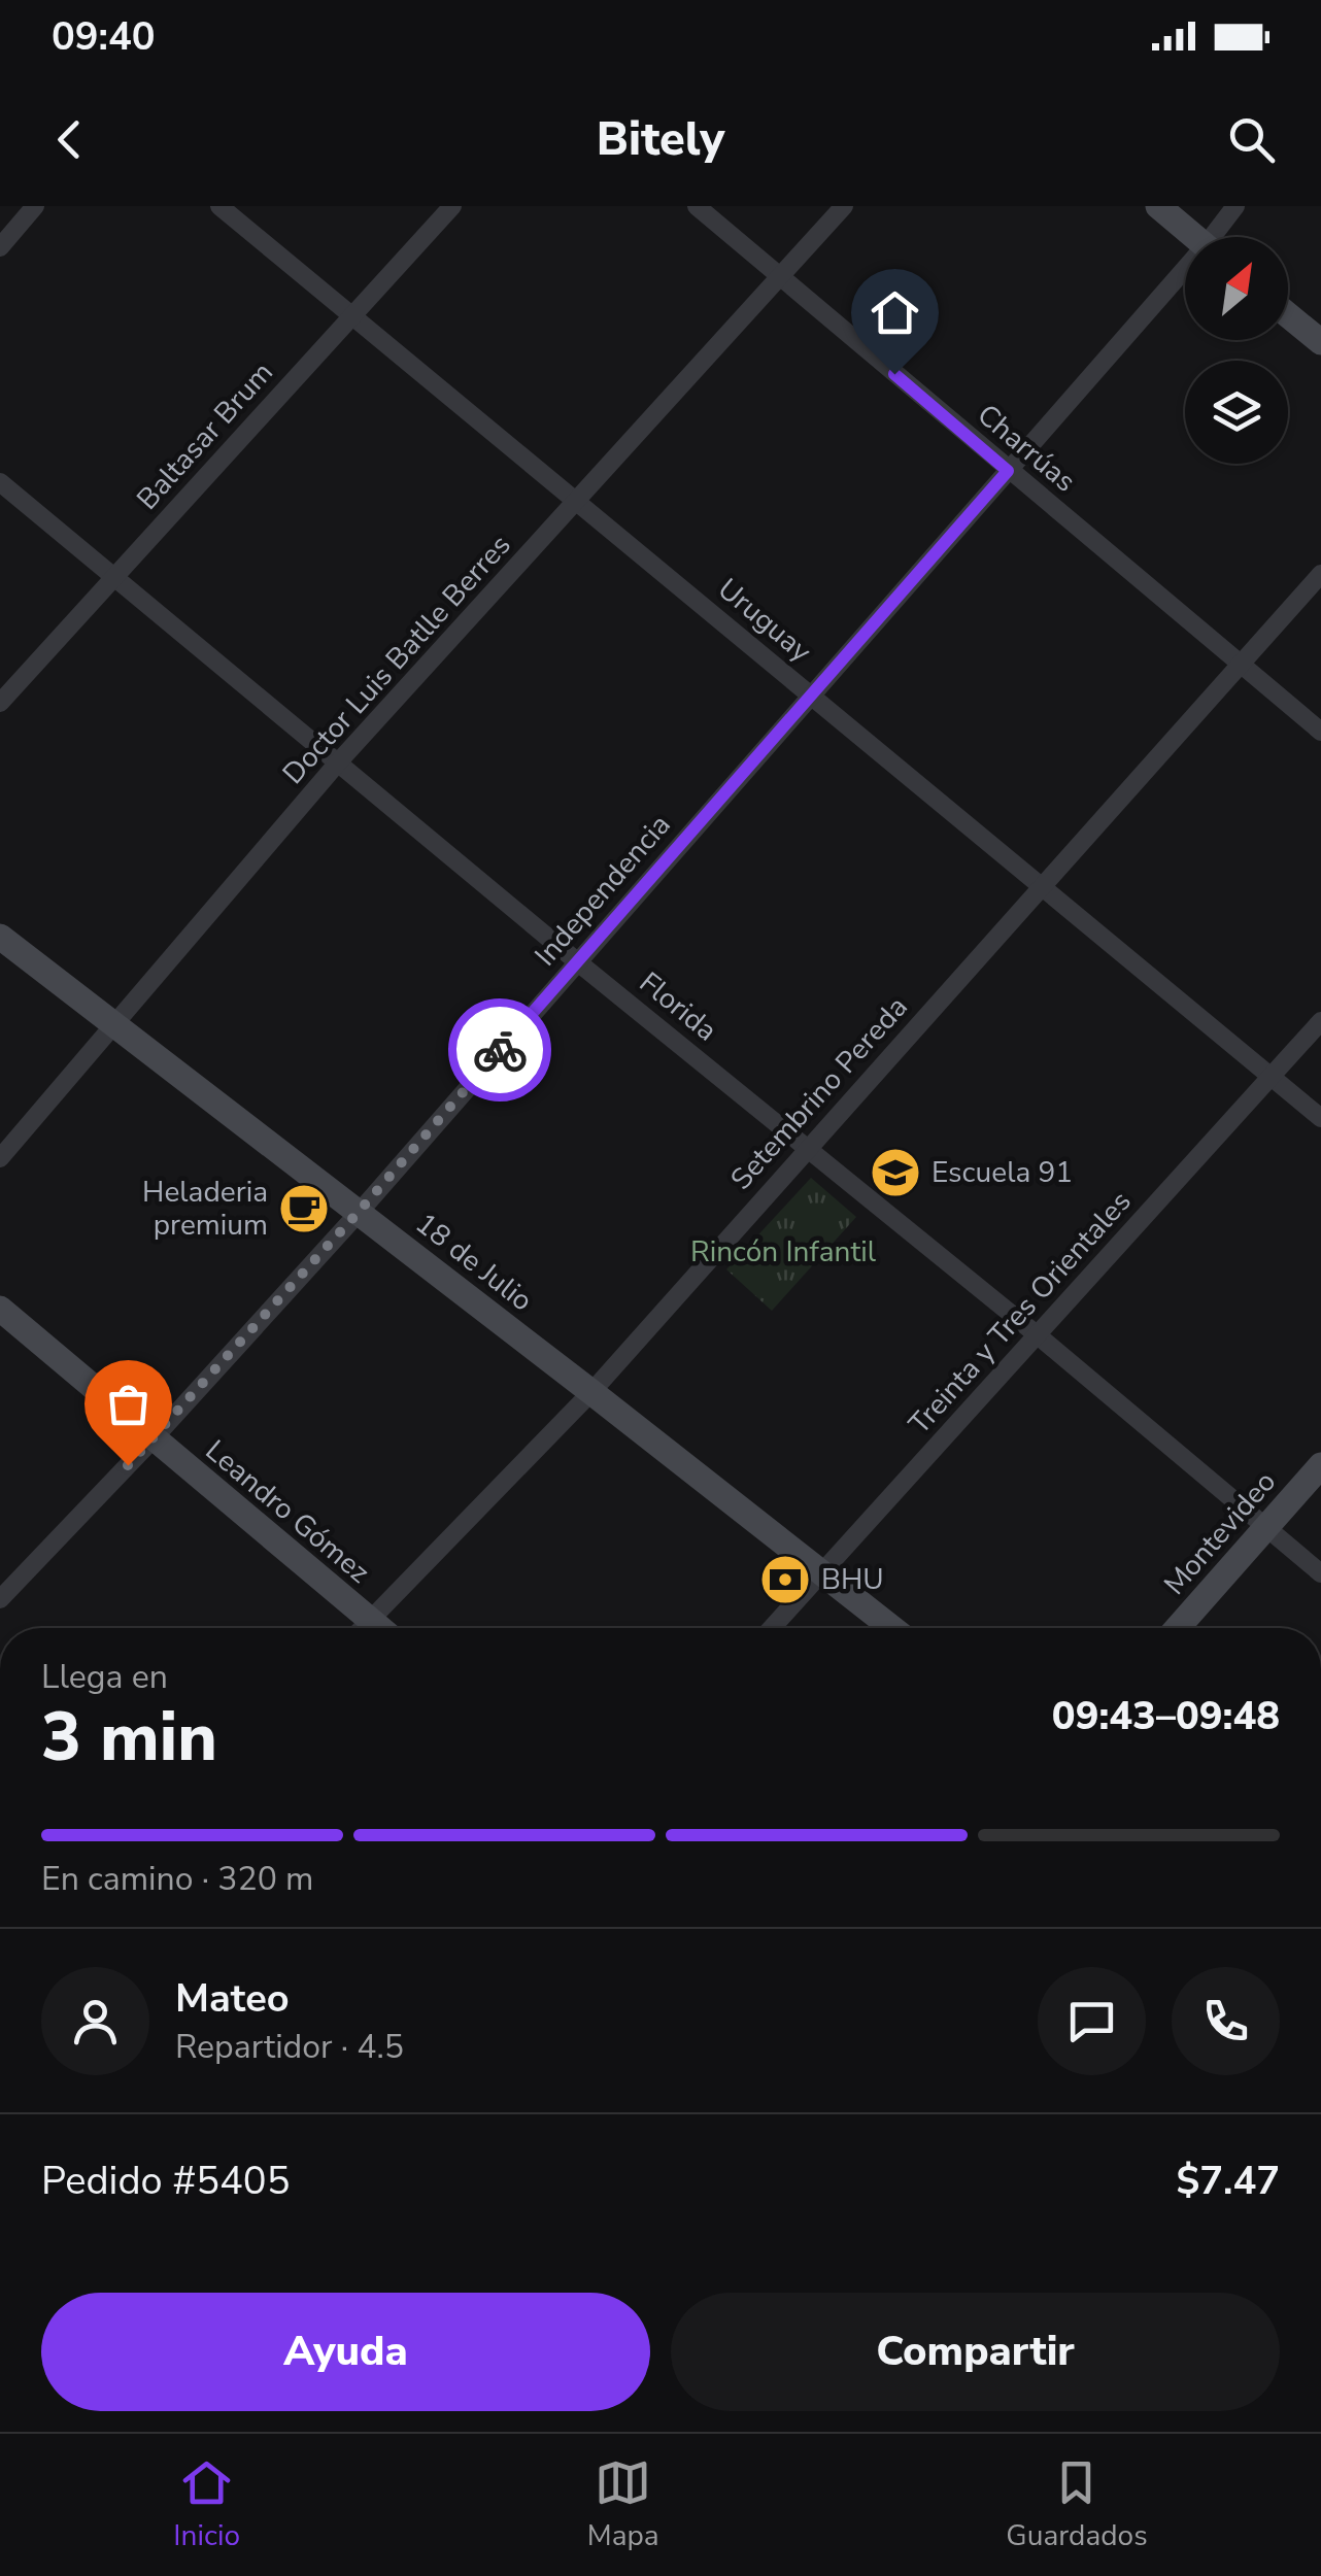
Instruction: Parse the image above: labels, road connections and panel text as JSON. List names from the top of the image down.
{
  "streets": {
    "street": [
      "Baltasar Brum",
      "Charrúas",
      "Uruguay",
      "Doctor Luis Batlle Berres",
      "Independencia",
      "Florida",
      "Setembrino Pereda",
      "18 de Julio",
      "Treinta y Tres Orientales",
      "Leandro Gómez",
      "Montevideo"
    ]
  },
  "crossings": [
    ["Baltasar Brum", "Uruguay"],
    ["Baltasar Brum", "Florida"],
    ["Charrúas", "Doctor Luis Batlle Berres"],
    ["Charrúas", "Independencia"],
    ["Charrúas", "Setembrino Pereda"],
    ["Uruguay", "Doctor Luis Batlle Berres"],
    ["Uruguay", "Independencia"],
    ["Uruguay", "Setembrino Pereda"],
    ["Uruguay", "Treinta y Tres Orientales"],
    ["Doctor Luis Batlle Berres", "Florida"],
    ["Doctor Luis Batlle Berres", "18 de Julio"],
    ["Independencia", "Florida"],
    ["Independencia", "18 de Julio"],
    ["Independencia", "Leandro Gómez"],
    ["Florida", "Setembrino Pereda"],
    ["Florida", "Treinta y Tres Orientales"],
    ["Florida", "Montevideo"],
    ["Setembrino Pereda", "18 de Julio"],
    ["Setembrino Pereda", "Leandro Gómez"],
    ["18 de Julio", "Treinta y Tres Orientales"]
  ],
  "parks": ["Rincón Infantil"],
  "places": {
    "school or university": ["Escuela 91"],
    "cafe": ["Heladeria premium"],
    "bank": ["BHU"]
  },
  "north": "top right",
  "page": {
    "status": "09:40",
    "header": "Bitely",
    "heading": ["3 min", "Llega en", "09:43–09:48"],
    "panel": [
      "Mateo",
      "Repartidor · 4.5",
      "Pedido #5405",
      "$7.47"
    ],
    "bar": "En camino · 320 m",
    "buttons": ["Ayuda", "Compartir"],
    "tabs": ["Inicio", "Mapa", "Guardados"]
  }
}
